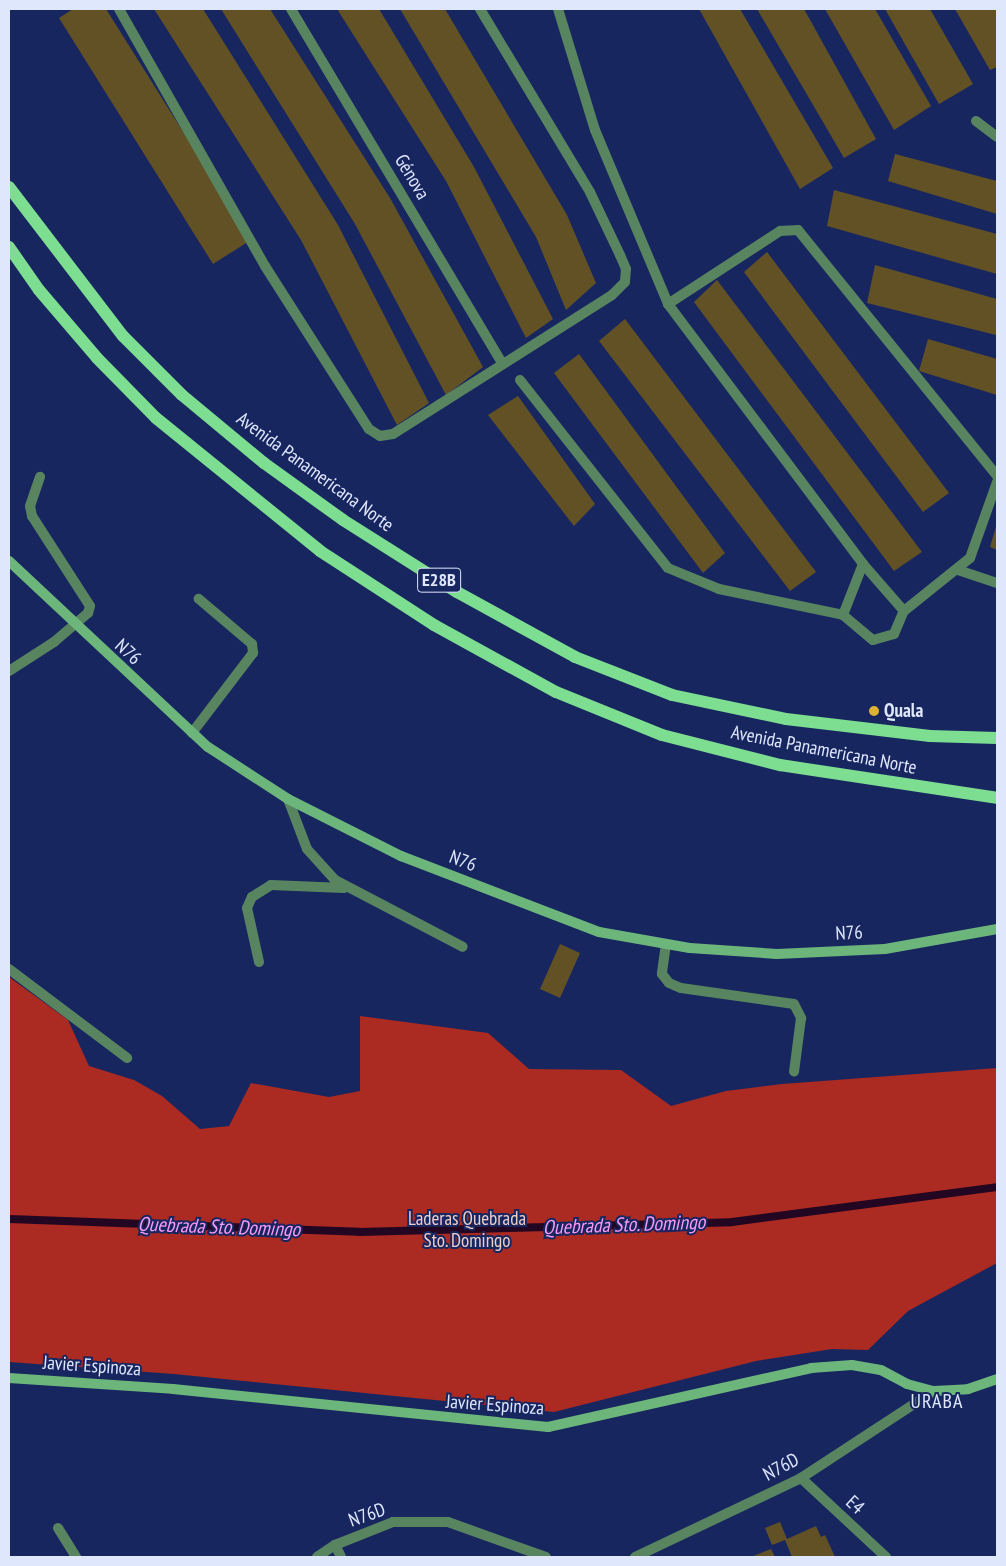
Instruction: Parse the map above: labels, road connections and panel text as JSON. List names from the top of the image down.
{
  "streets": {
    "main road": ["Avenida Panamericana Norte", "E28B"],
    "street": [
      "Génova",
      "N76",
      "Javier Espinoza",
      "N76D",
      "E4"
    ]
  },
  "crossings": [
    ["Javier Espinoza", "N76D"],
    ["N76D", "E4"]
  ],
  "districts": ["URABA"],
  "water": ["Quebrada Sto. Domingo"],
  "parks": ["Laderas Quebrada Sto. Domingo"],
  "places": ["Quala"]
}
